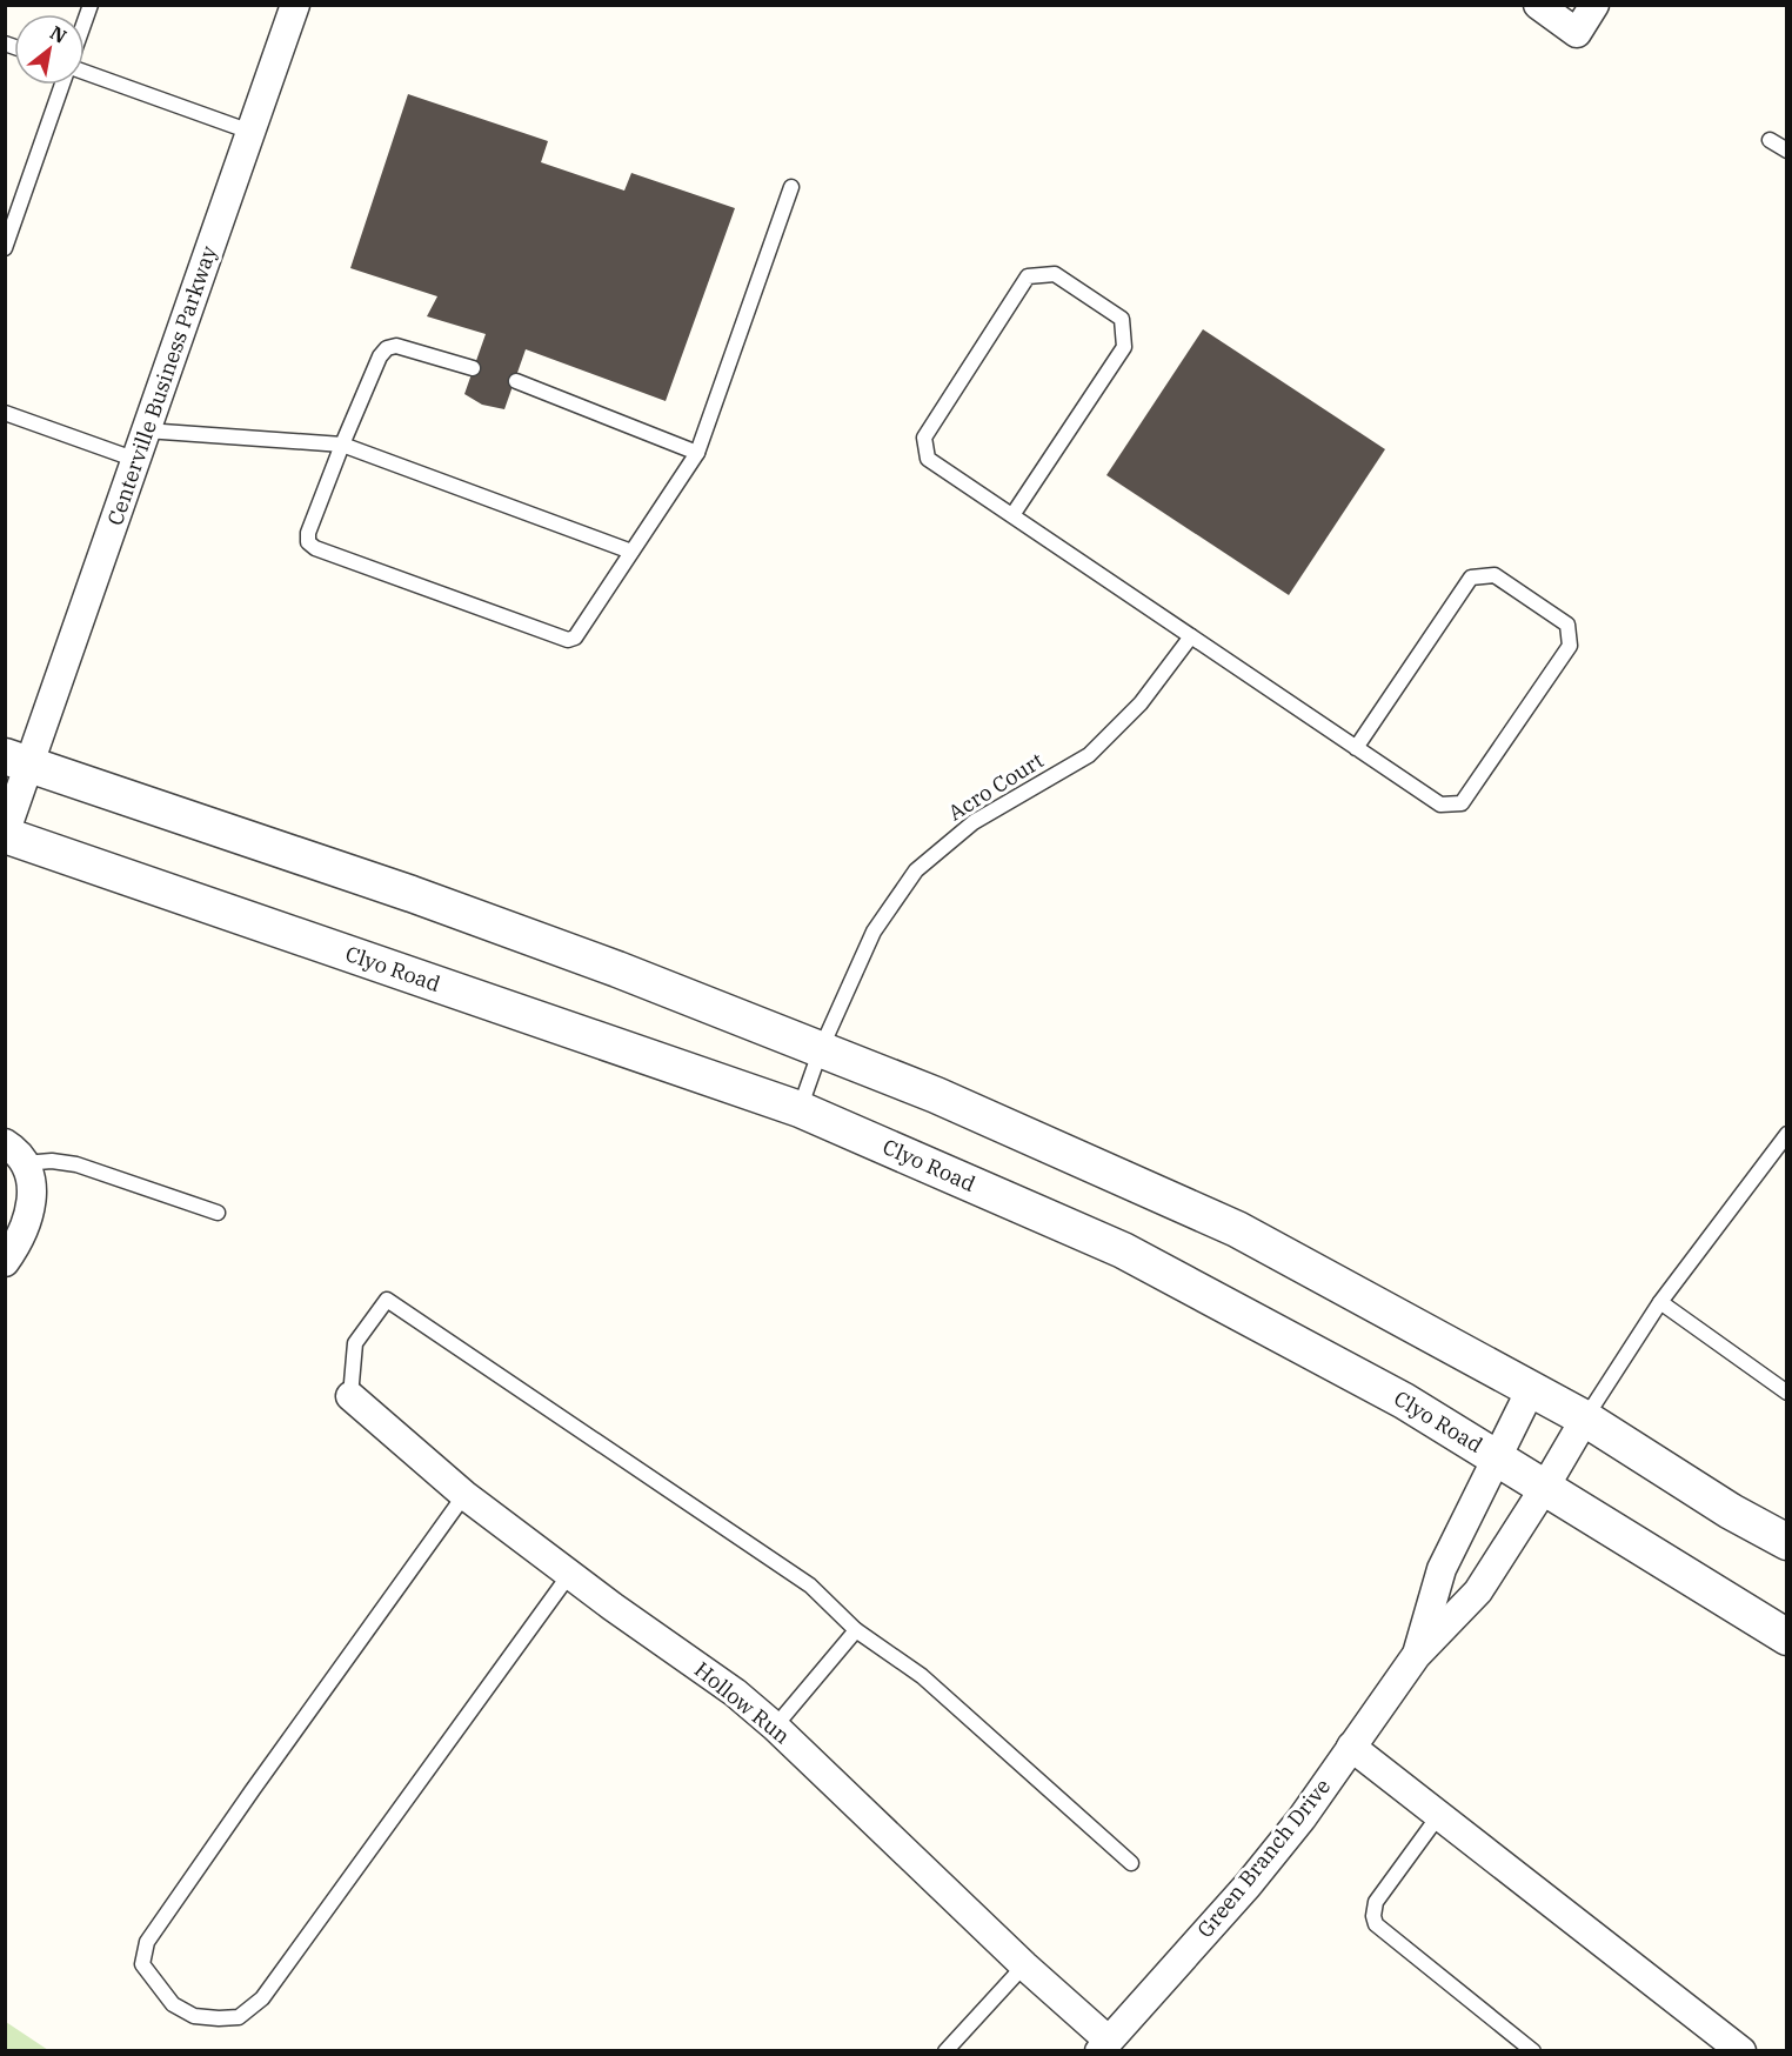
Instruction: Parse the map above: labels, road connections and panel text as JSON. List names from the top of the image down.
{
  "streets": {
    "street": [
      "Centerville Business Parkway",
      "Clyo Road",
      "Hollow Run",
      "Green Branch Drive"
    ],
    "lane": ["Acro Court"]
  },
  "crossings": [
    ["Centerville Business Parkway", "Clyo Road"],
    ["Acro Court", "Clyo Road"],
    ["Clyo Road", "Green Branch Drive"],
    ["Hollow Run", "Green Branch Drive"]
  ],
  "north": "top right"
}
